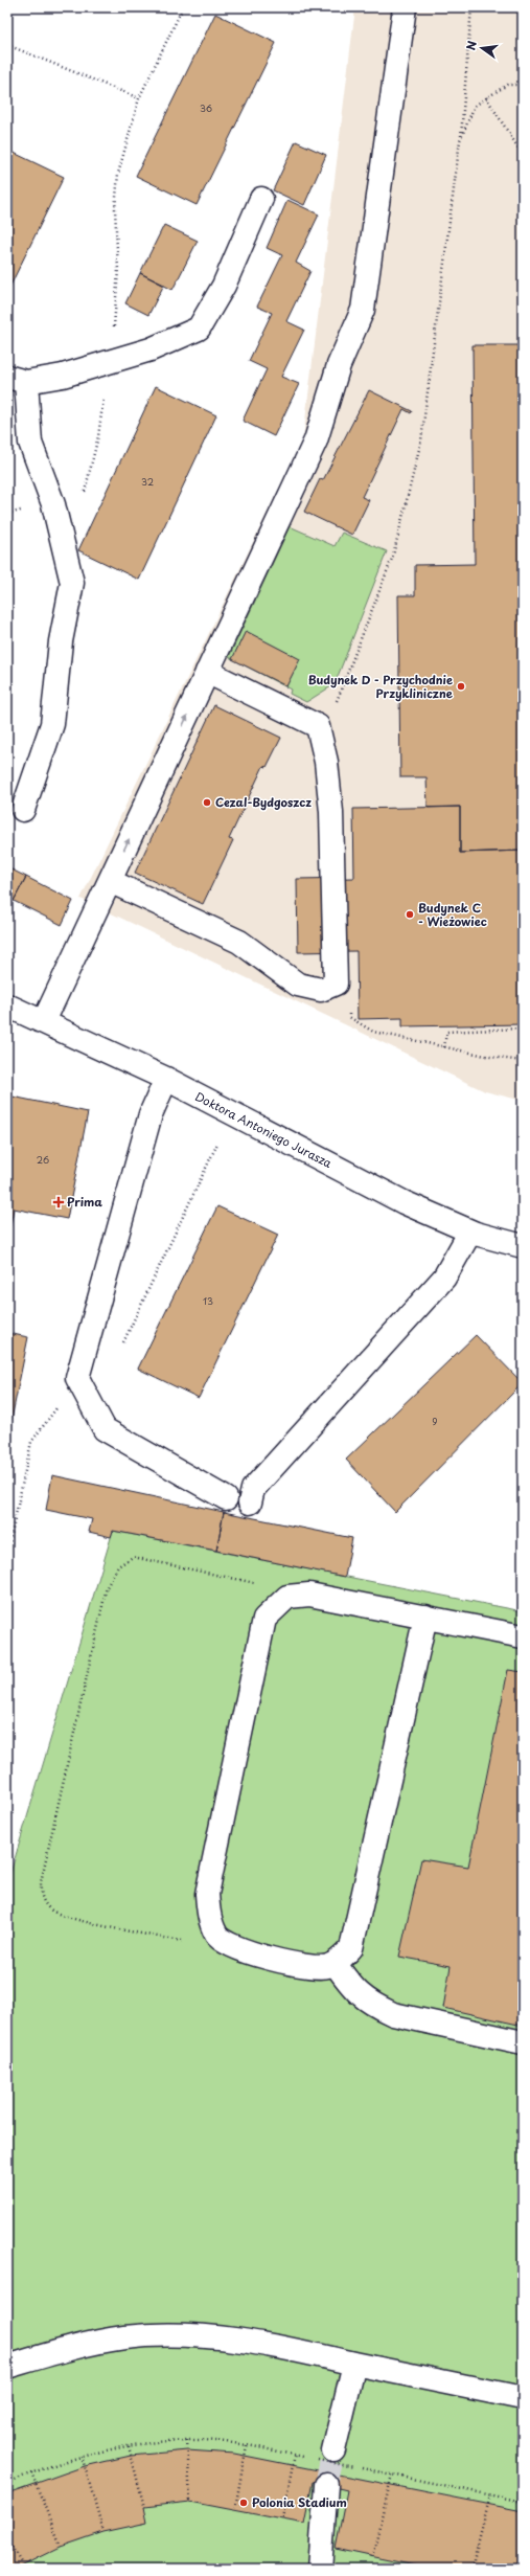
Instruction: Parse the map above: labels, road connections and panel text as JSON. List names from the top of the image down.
{
  "streets": {
    "street": ["Doktora Antoniego Jurasza"]
  },
  "places": {
    "other": [
      "Budynek D - Przychodnie Przykliniczne",
      "Cezal-Bydgoszcz",
      "Budynek C - Wieżowiec",
      "Polonia Stadium"
    ],
    "health": ["Prima"]
  },
  "house_numbers": [
    "36",
    "32",
    "26",
    "13",
    "9"
  ],
  "north": "left"
}
